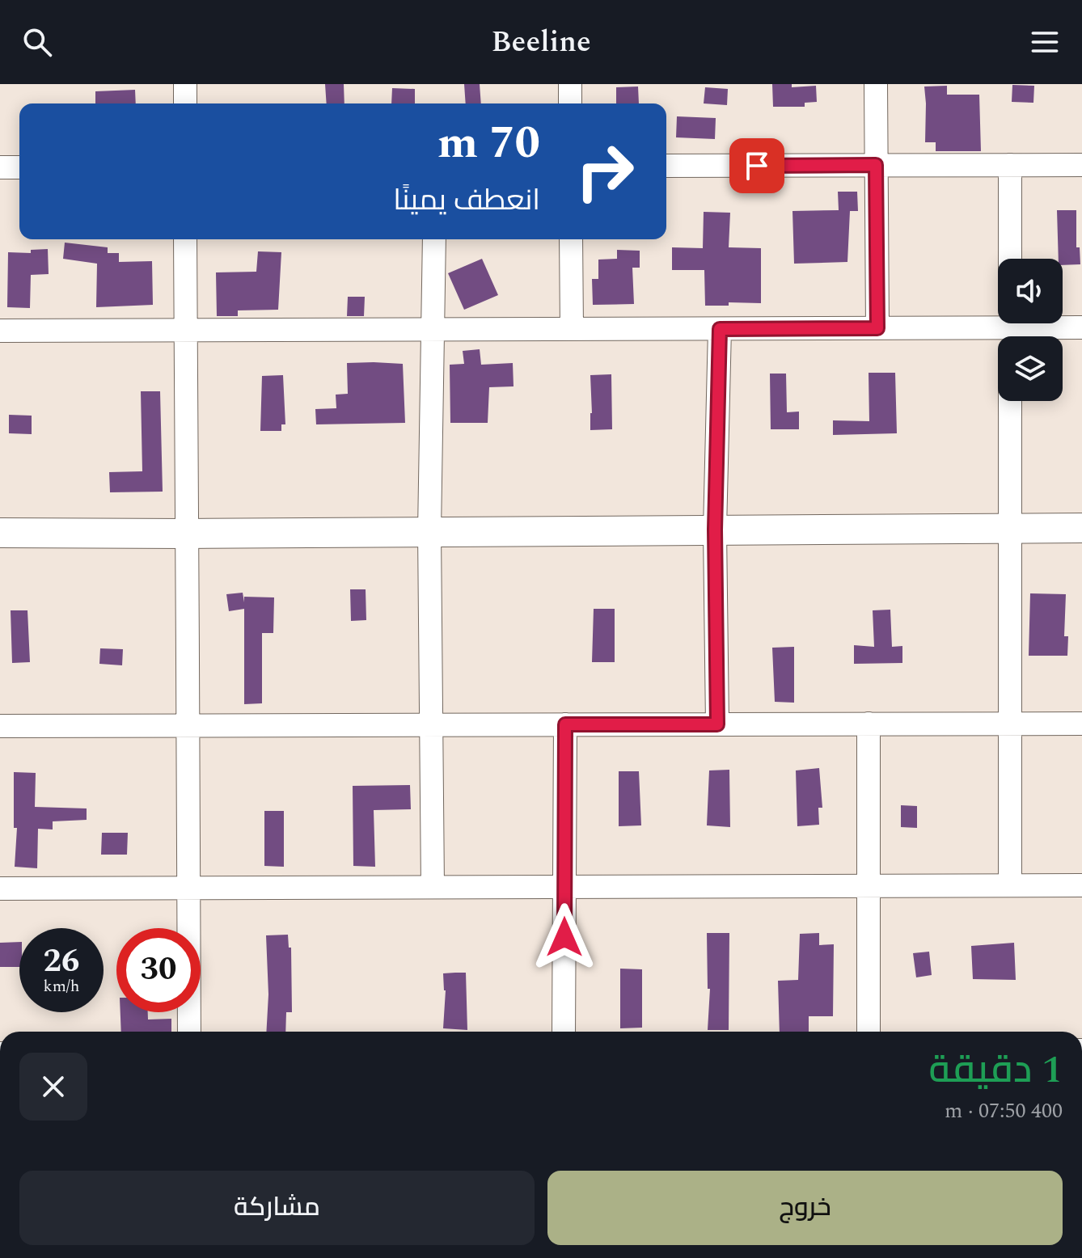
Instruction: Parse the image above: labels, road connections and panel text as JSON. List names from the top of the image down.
{
  "page": {
    "header": "Beeline",
    "turn": ["70 m", "انعطف يمينًا"],
    "speed": "26 km/h",
    "limit": "30",
    "heading": ["1 دقيقة", "400 m · 07:50"],
    "buttons": ["خروج", "مشاركة"]
  }
}
